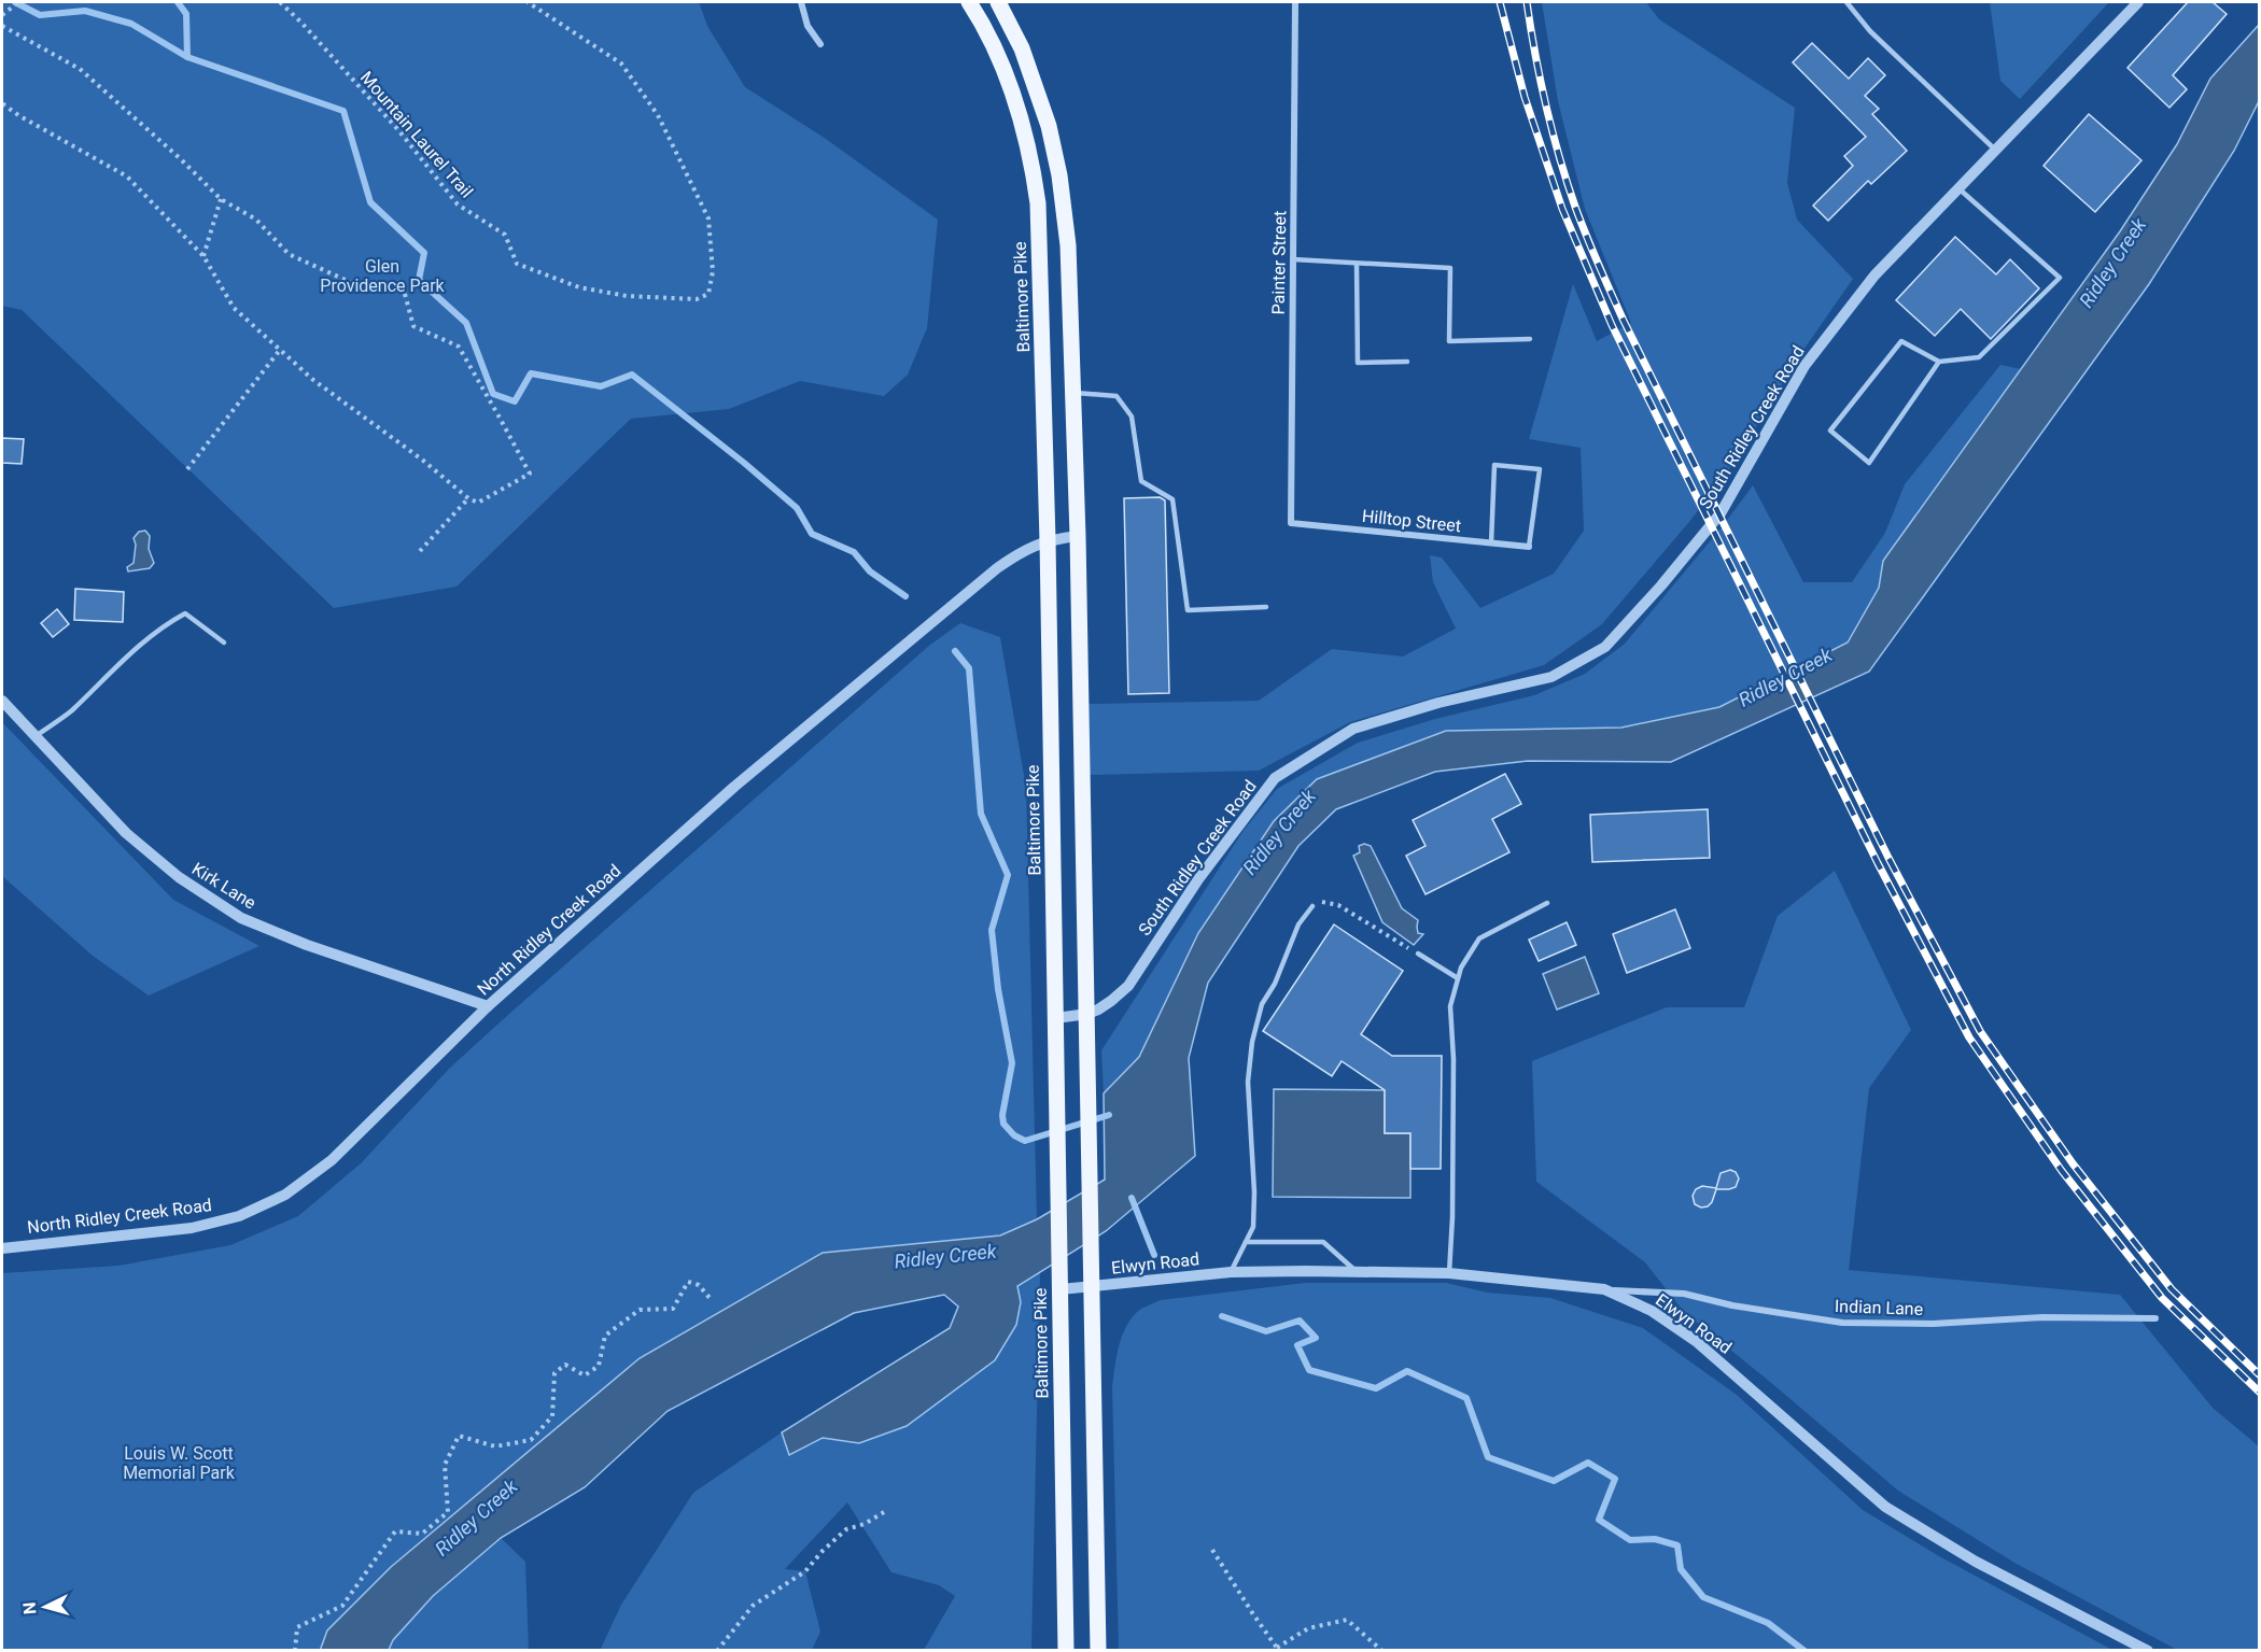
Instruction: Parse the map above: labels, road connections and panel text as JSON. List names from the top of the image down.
{
  "streets": {
    "main road": ["Baltimore Pike"],
    "street": [
      "Painter Street",
      "South Ridley Creek Road",
      "Hilltop Street",
      "Kirk Lane",
      "North Ridley Creek Road",
      "Elwyn Road",
      "Indian Lane"
    ],
    "path": ["Mountain Laurel Trail"]
  },
  "crossings": [
    ["Painter Street", "Hilltop Street"],
    ["Baltimore Pike", "South Ridley Creek Road"],
    ["Baltimore Pike", "North Ridley Creek Road"],
    ["Baltimore Pike", "Elwyn Road"],
    ["Kirk Lane", "North Ridley Creek Road"],
    ["Elwyn Road", "Indian Lane"]
  ],
  "water": ["Ridley Creek"],
  "parks": ["Glen Providence Park", "Louis W. Scott Memorial Park"],
  "north": "left"
}
